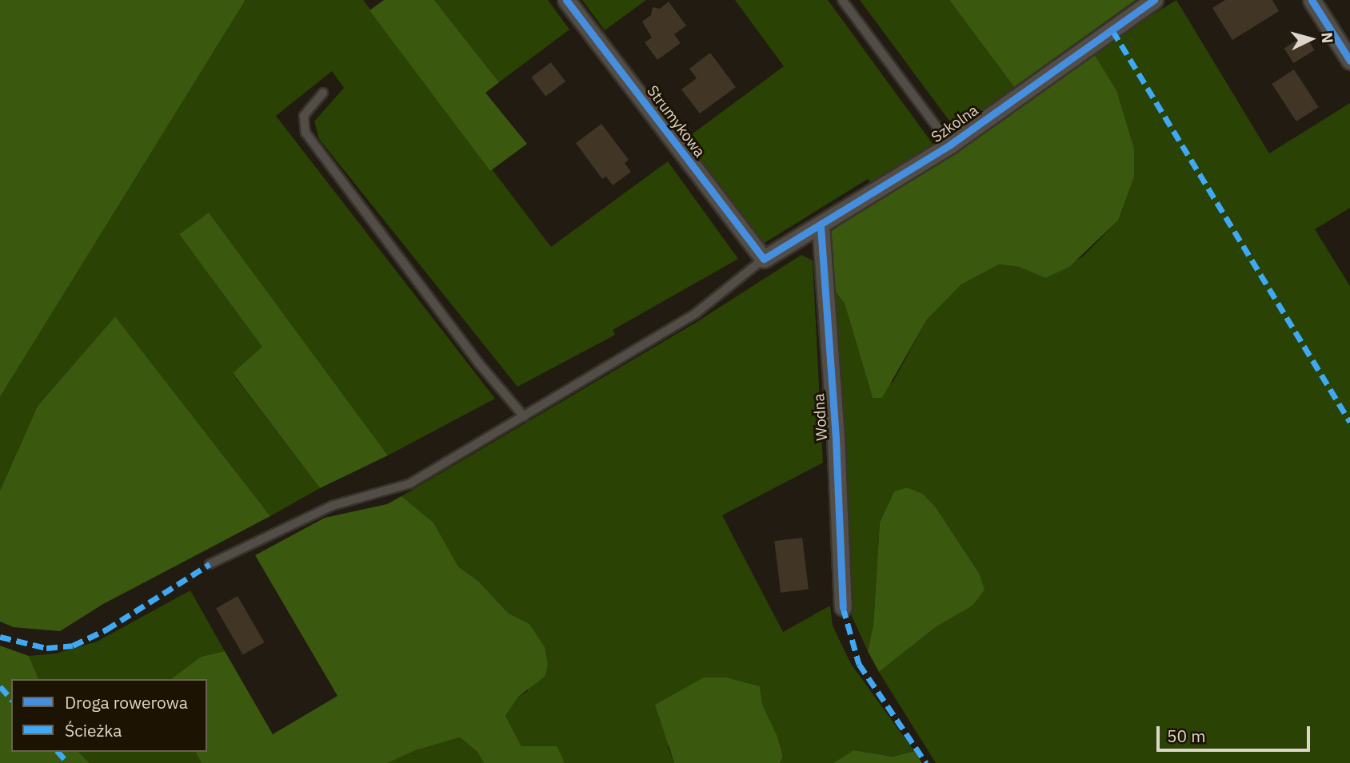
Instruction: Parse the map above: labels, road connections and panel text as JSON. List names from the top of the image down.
{
  "streets": {
    "street": ["Strumykowa", "Szkolna", "Wodna"]
  },
  "crossings": [
    ["Strumykowa", "Szkolna"],
    ["Szkolna", "Wodna"]
  ],
  "legend": ["Droga rowerowa", "Ścieżka"],
  "scale_bar": "50 m",
  "north": "right"
}
